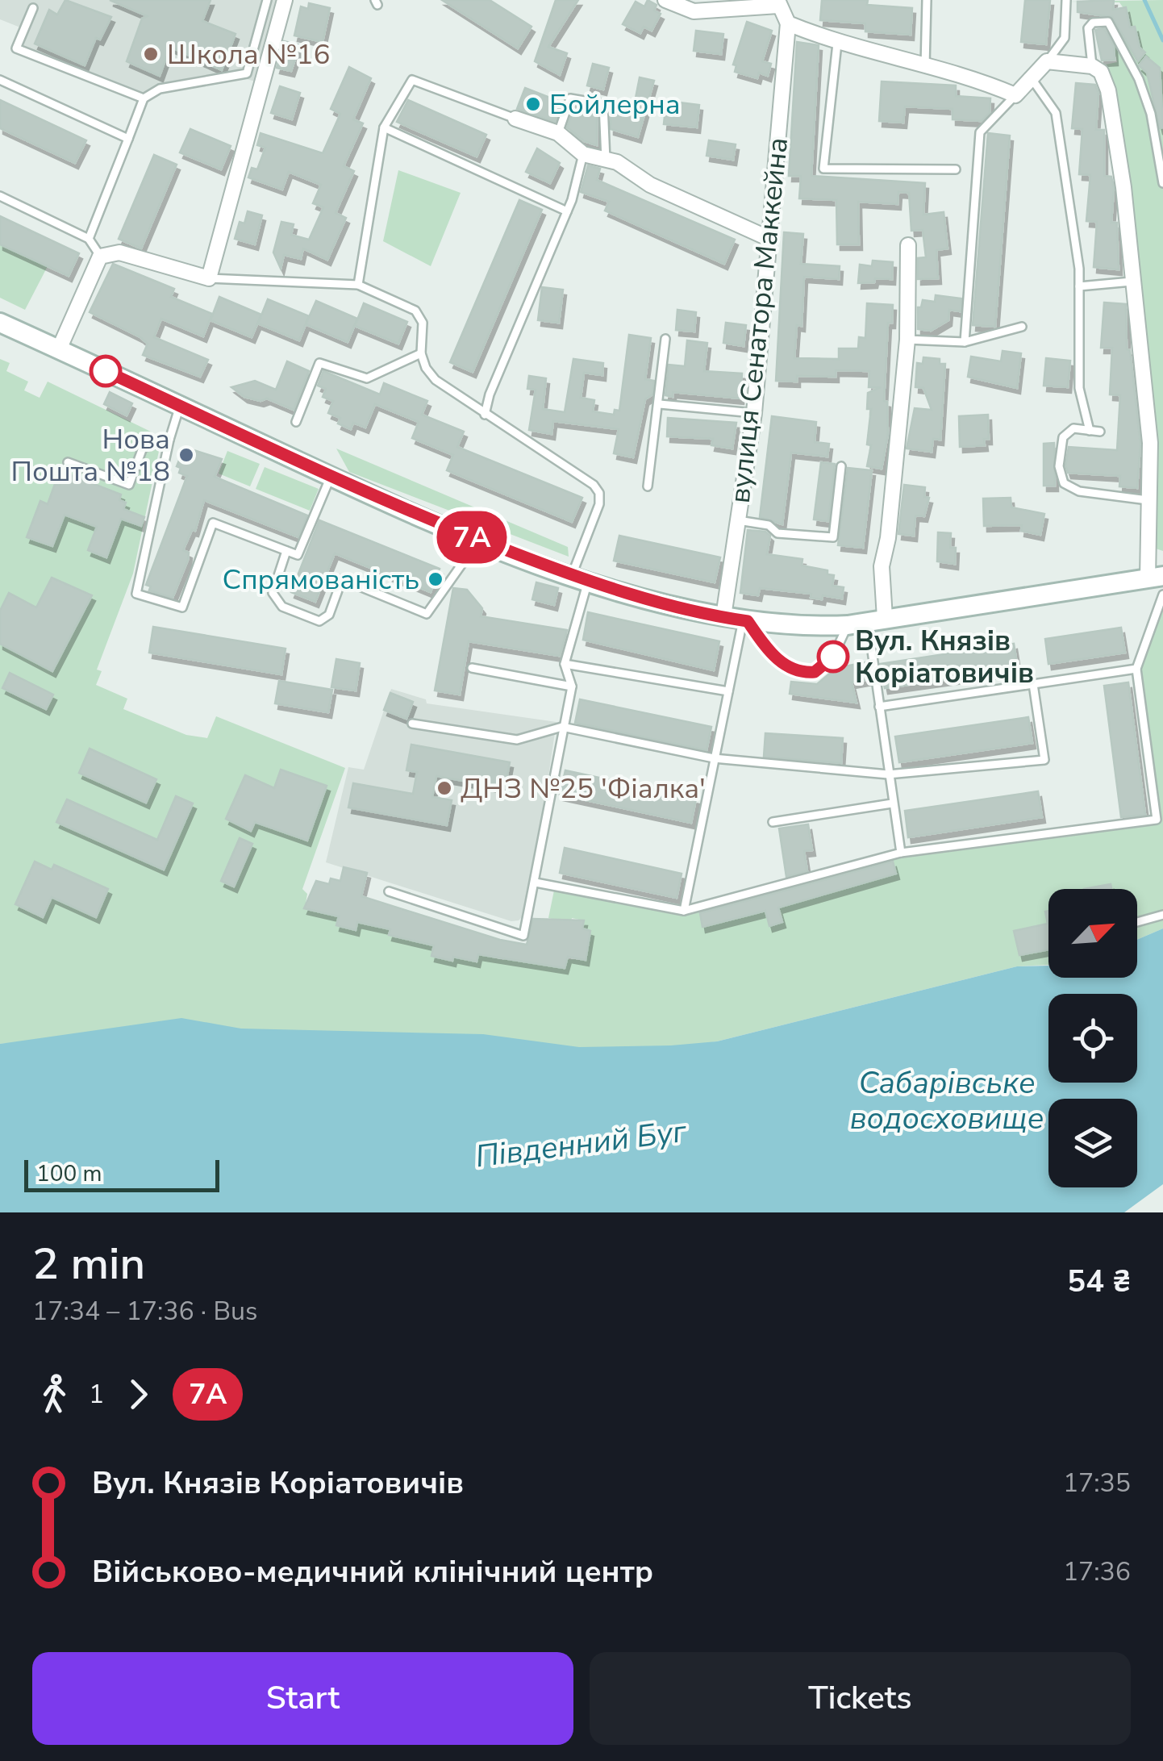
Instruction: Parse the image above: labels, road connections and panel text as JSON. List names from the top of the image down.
{
  "streets": {
    "street": ["вулиця Сенатора Маккейна"]
  },
  "water": ["Сабарівське водосховище", "Південний Буг"],
  "places": [
    "Школа №16",
    "Бойлерна",
    "Нова Пошта №18",
    "Спрямованість",
    "Вул. Князів Коріатовичів",
    "ДНЗ №25 'Фіалка'"
  ],
  "lines": ["bus line 7А"],
  "scale_bar": "100 m",
  "north": "top right",
  "page": {
    "on_map": "7А",
    "scale": "100 m",
    "heading": ["2 min", "17:34 – 17:36 · Bus", "54 ₴"],
    "legs": ["1", "7А"],
    "list": [
      {
        "name": "Вул. Князів Коріатовичів",
        "value": "17:35"
      },
      {
        "name": "Військово-медичний клінічний центр",
        "value": "17:36"
      }
    ],
    "buttons": ["Start", "Tickets"]
  }
}
